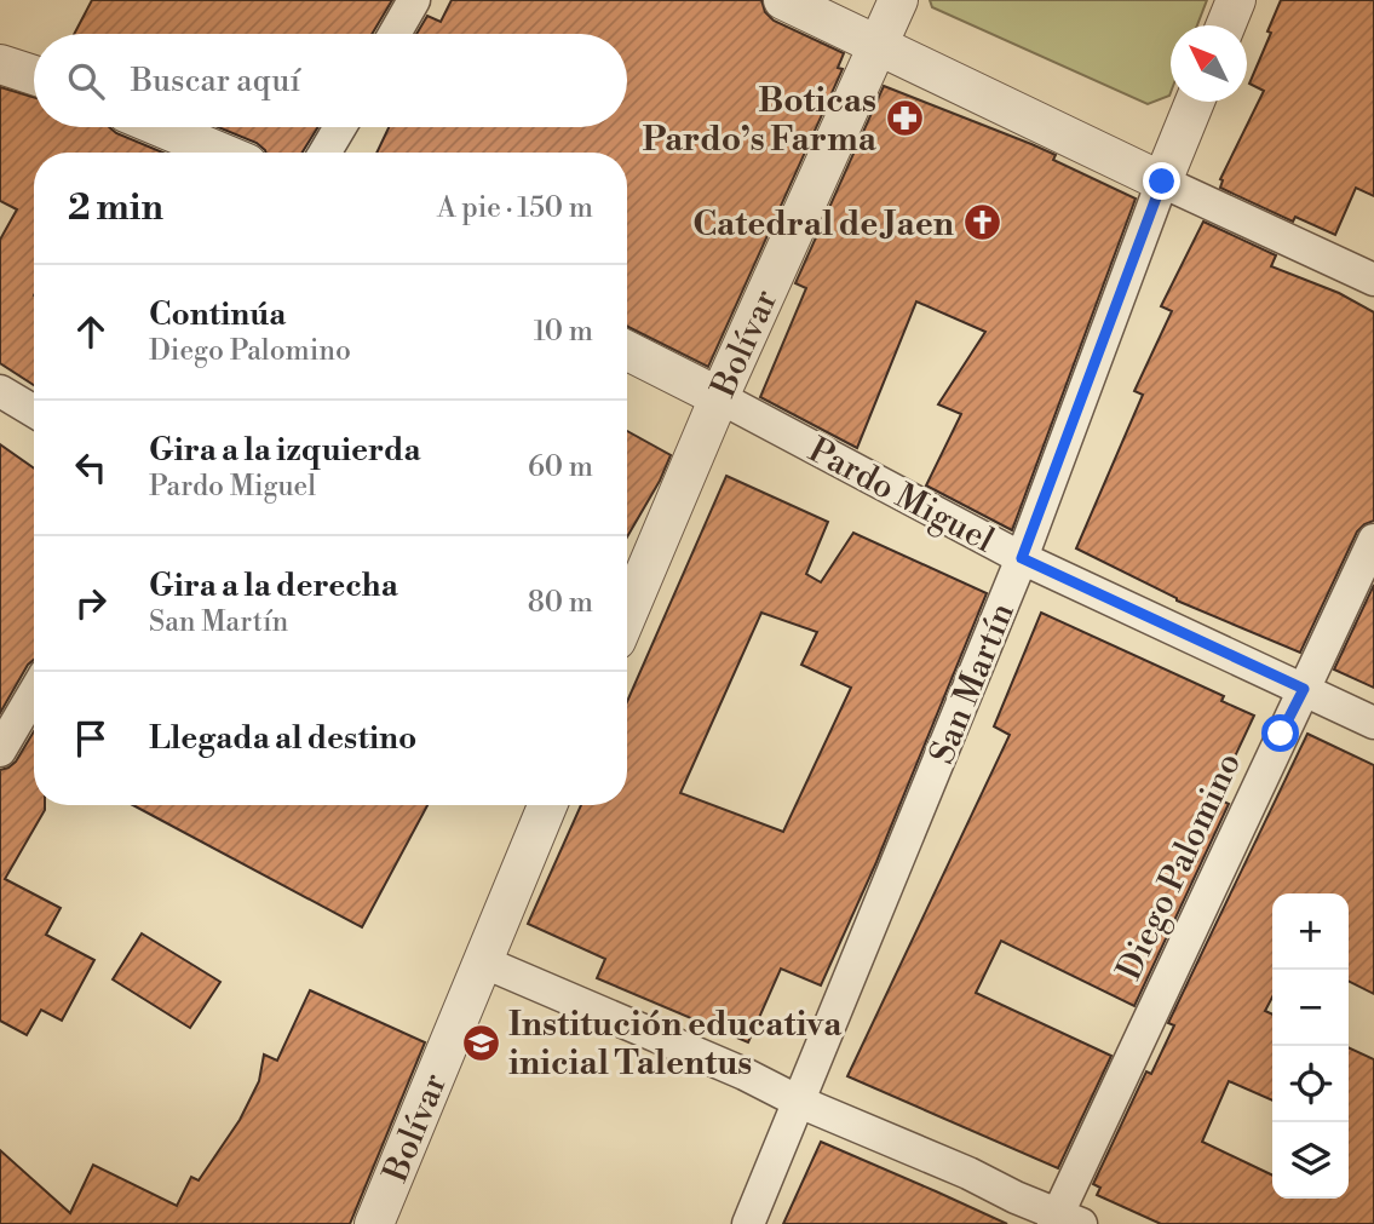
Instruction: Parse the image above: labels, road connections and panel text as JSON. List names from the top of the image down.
{
  "streets": {
    "street": [
      "Bolívar",
      "Pardo Miguel",
      "San Martín",
      "Diego Palomino"
    ]
  },
  "crossings": [
    ["Bolívar", "Pardo Miguel"],
    ["Pardo Miguel", "San Martín"],
    ["Pardo Miguel", "Diego Palomino"]
  ],
  "places": {
    "pharmacy": ["Boticas Pardo’s Farma"],
    "church": ["Catedral de Jaen"],
    "school or university": ["Institución educativa inicial Talentus"]
  },
  "north": "top left",
  "page": {
    "search": "Buscar aquí",
    "heading": ["2 min", "A pie · 150 m"],
    "list": [
      ["Continúa", "Diego Palomino", "10 m"],
      ["Gira a la izquierda", "Pardo Miguel", "60 m"],
      ["Gira a la derecha", "San Martín", "80 m"],
      "Llegada al destino"
    ],
    "map_buttons": ["+", "−"]
  }
}
